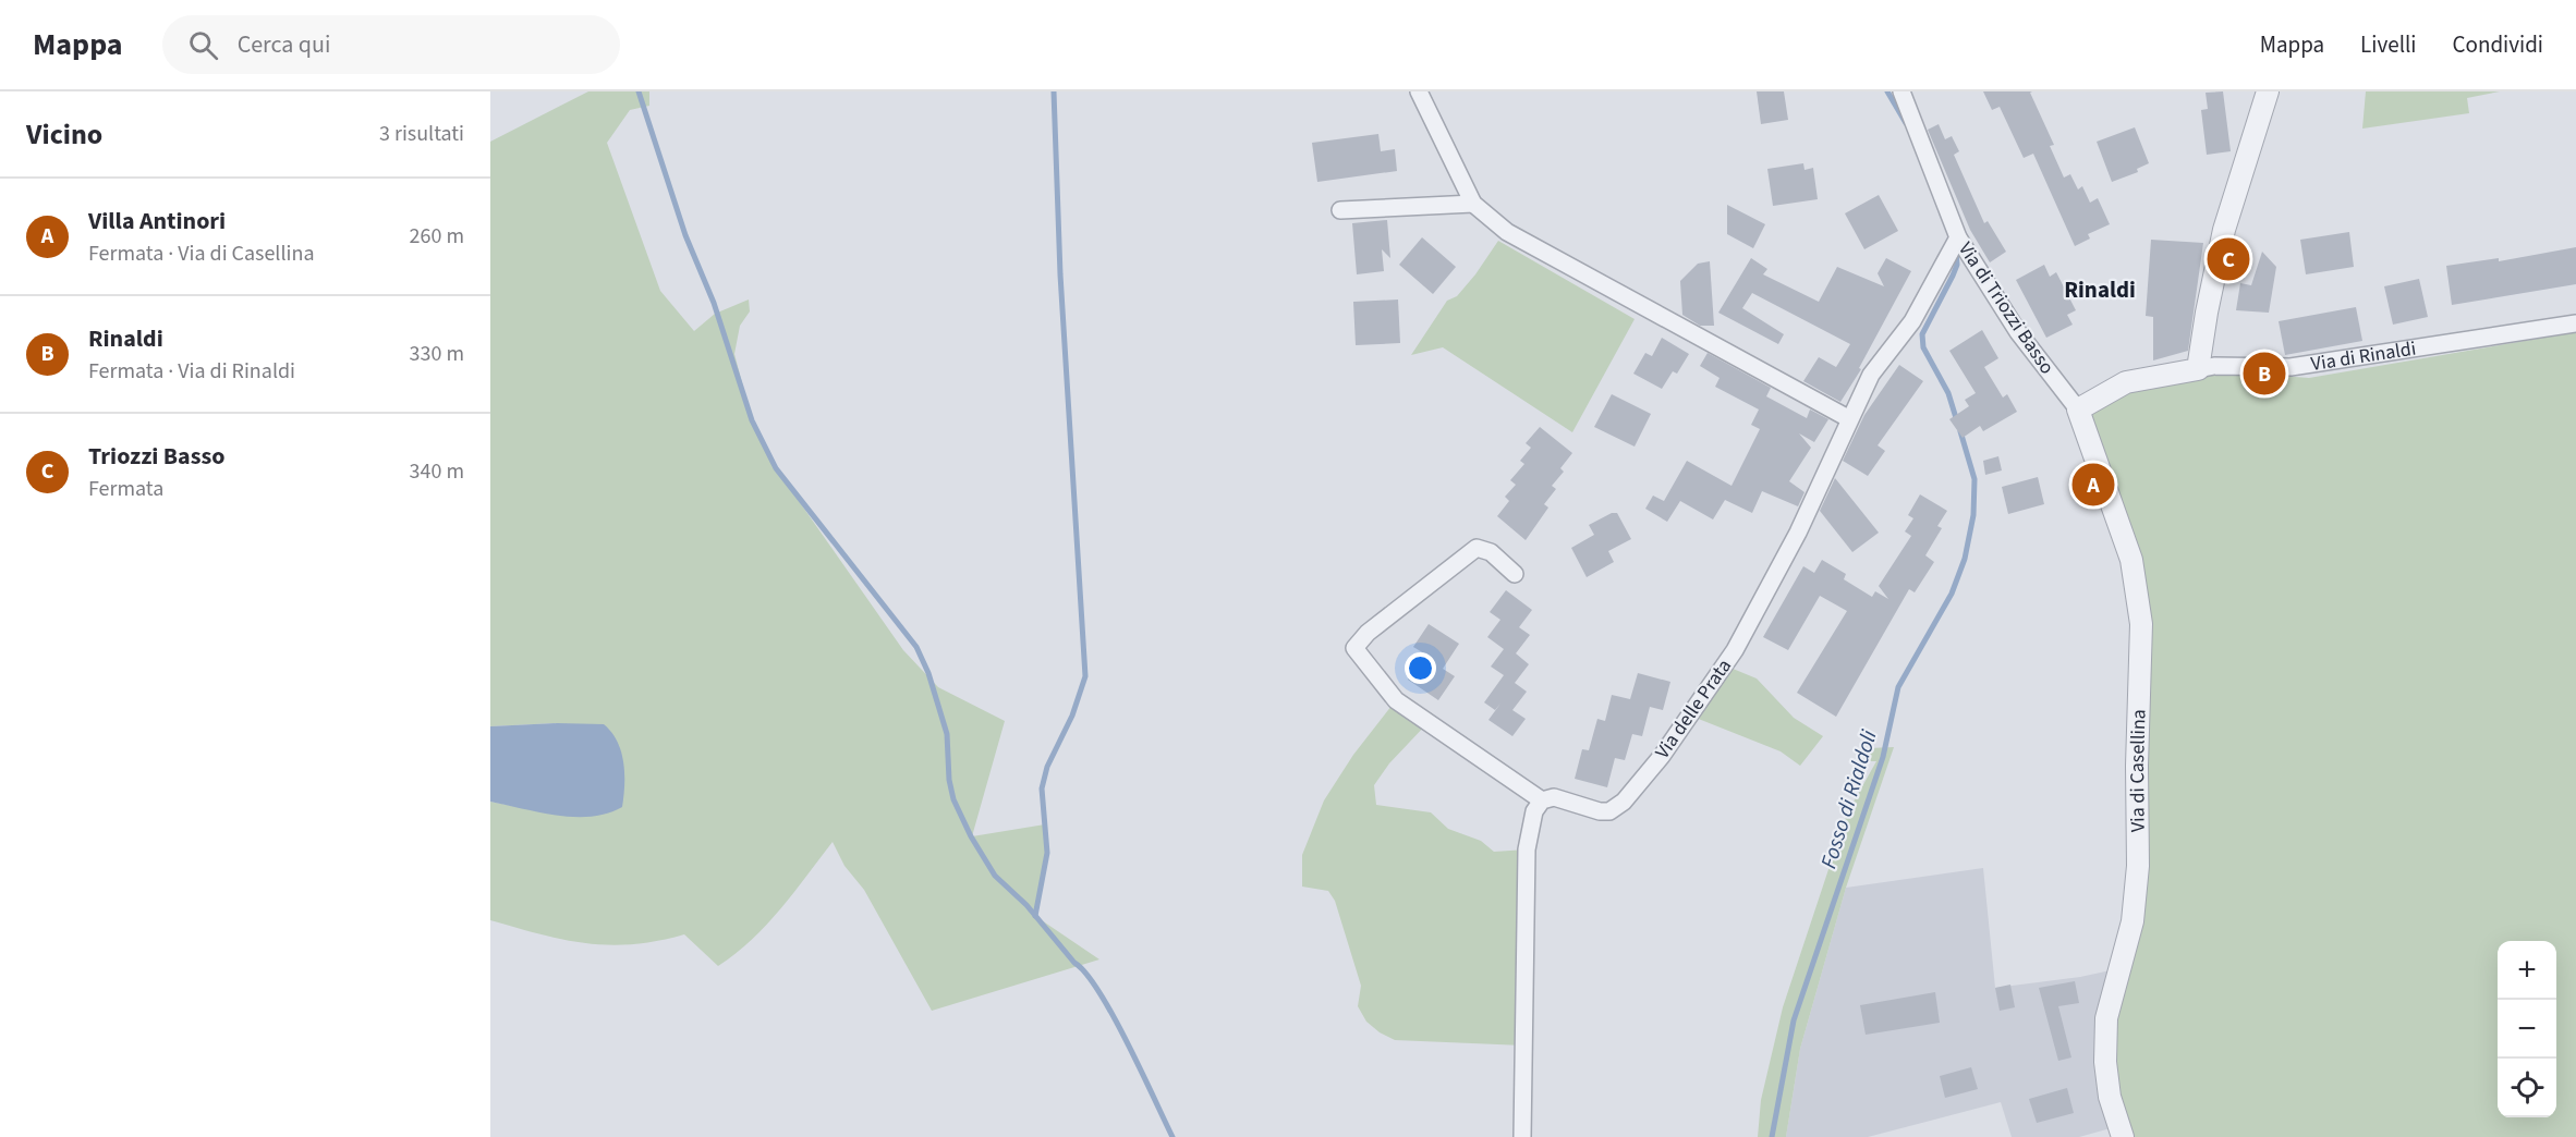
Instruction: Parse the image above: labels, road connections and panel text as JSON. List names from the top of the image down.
{
  "streets": {
    "street": [
      "Via di Triozzi Basso",
      "Via di Rinaldi",
      "Via delle Prata",
      "Via di Casellina"
    ]
  },
  "crossings": [
    ["Via di Triozzi Basso", "Via di Rinaldi"],
    ["Via di Triozzi Basso", "Via delle Prata"],
    ["Via di Triozzi Basso", "Via di Casellina"],
    ["Via di Rinaldi", "Via di Casellina"]
  ],
  "districts": ["Rinaldi"],
  "water": ["Fosso di Rialdoli"],
  "page": {
    "header": "Mappa",
    "search": "Cerca qui",
    "nav": ["Mappa", "Livelli", "Condividi"],
    "heading": ["Vicino", "3 risultati"],
    "list": [
      {
        "mark": "A",
        "name": "Villa Antinori",
        "note": "Fermata · Via di Casellina",
        "value": "260 m"
      },
      {
        "mark": "B",
        "name": "Rinaldi",
        "note": "Fermata · Via di Rinaldi",
        "value": "330 m"
      },
      {
        "mark": "C",
        "name": "Triozzi Basso",
        "note": "Fermata",
        "value": "340 m"
      }
    ],
    "pins": ["C", "B", "A"],
    "map_buttons": ["+", "−"]
  }
}
